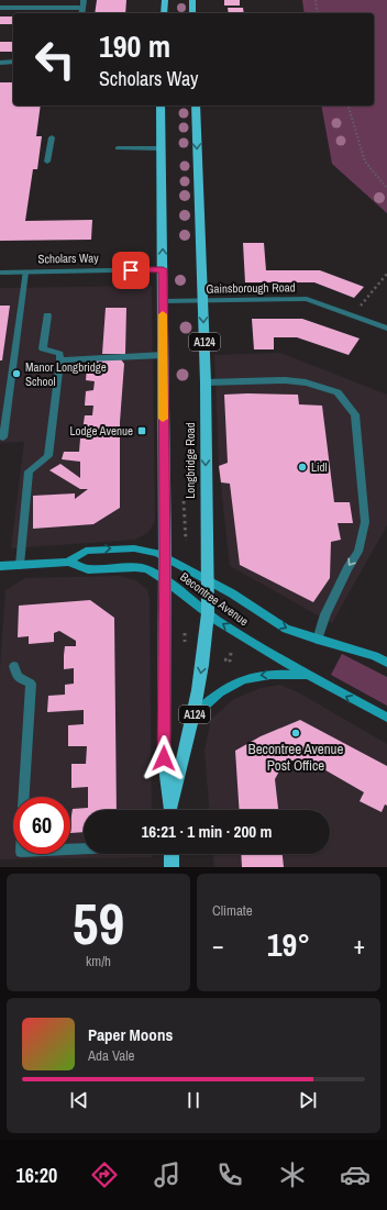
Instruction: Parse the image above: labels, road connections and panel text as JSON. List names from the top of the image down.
{
  "streets": {
    "main road": ["A124", "Longbridge Road"],
    "street": ["Scholars Way", "Gainsborough Road", "Becontree Avenue"]
  },
  "crossings": [
    ["Scholars Way", "Longbridge Road"],
    ["Gainsborough Road", "Longbridge Road"],
    ["Longbridge Road", "Becontree Avenue"]
  ],
  "places": {
    "other": ["Manor Longbridge School", "Lidl", "Becontree Avenue Post Office"],
    "transit": ["Lodge Avenue"]
  },
  "page": {
    "turn": ["190 m", "Scholars Way"],
    "limit": "60",
    "trip": "16:21 · 1 min · 200 m",
    "tile": [
      ["59", "km/h"],
      "Climate"
    ],
    "heat": ["−", "19°", "+"],
    "song": ["Paper Moons", "Ada Vale"],
    "tabs": "16:20"
  }
}
